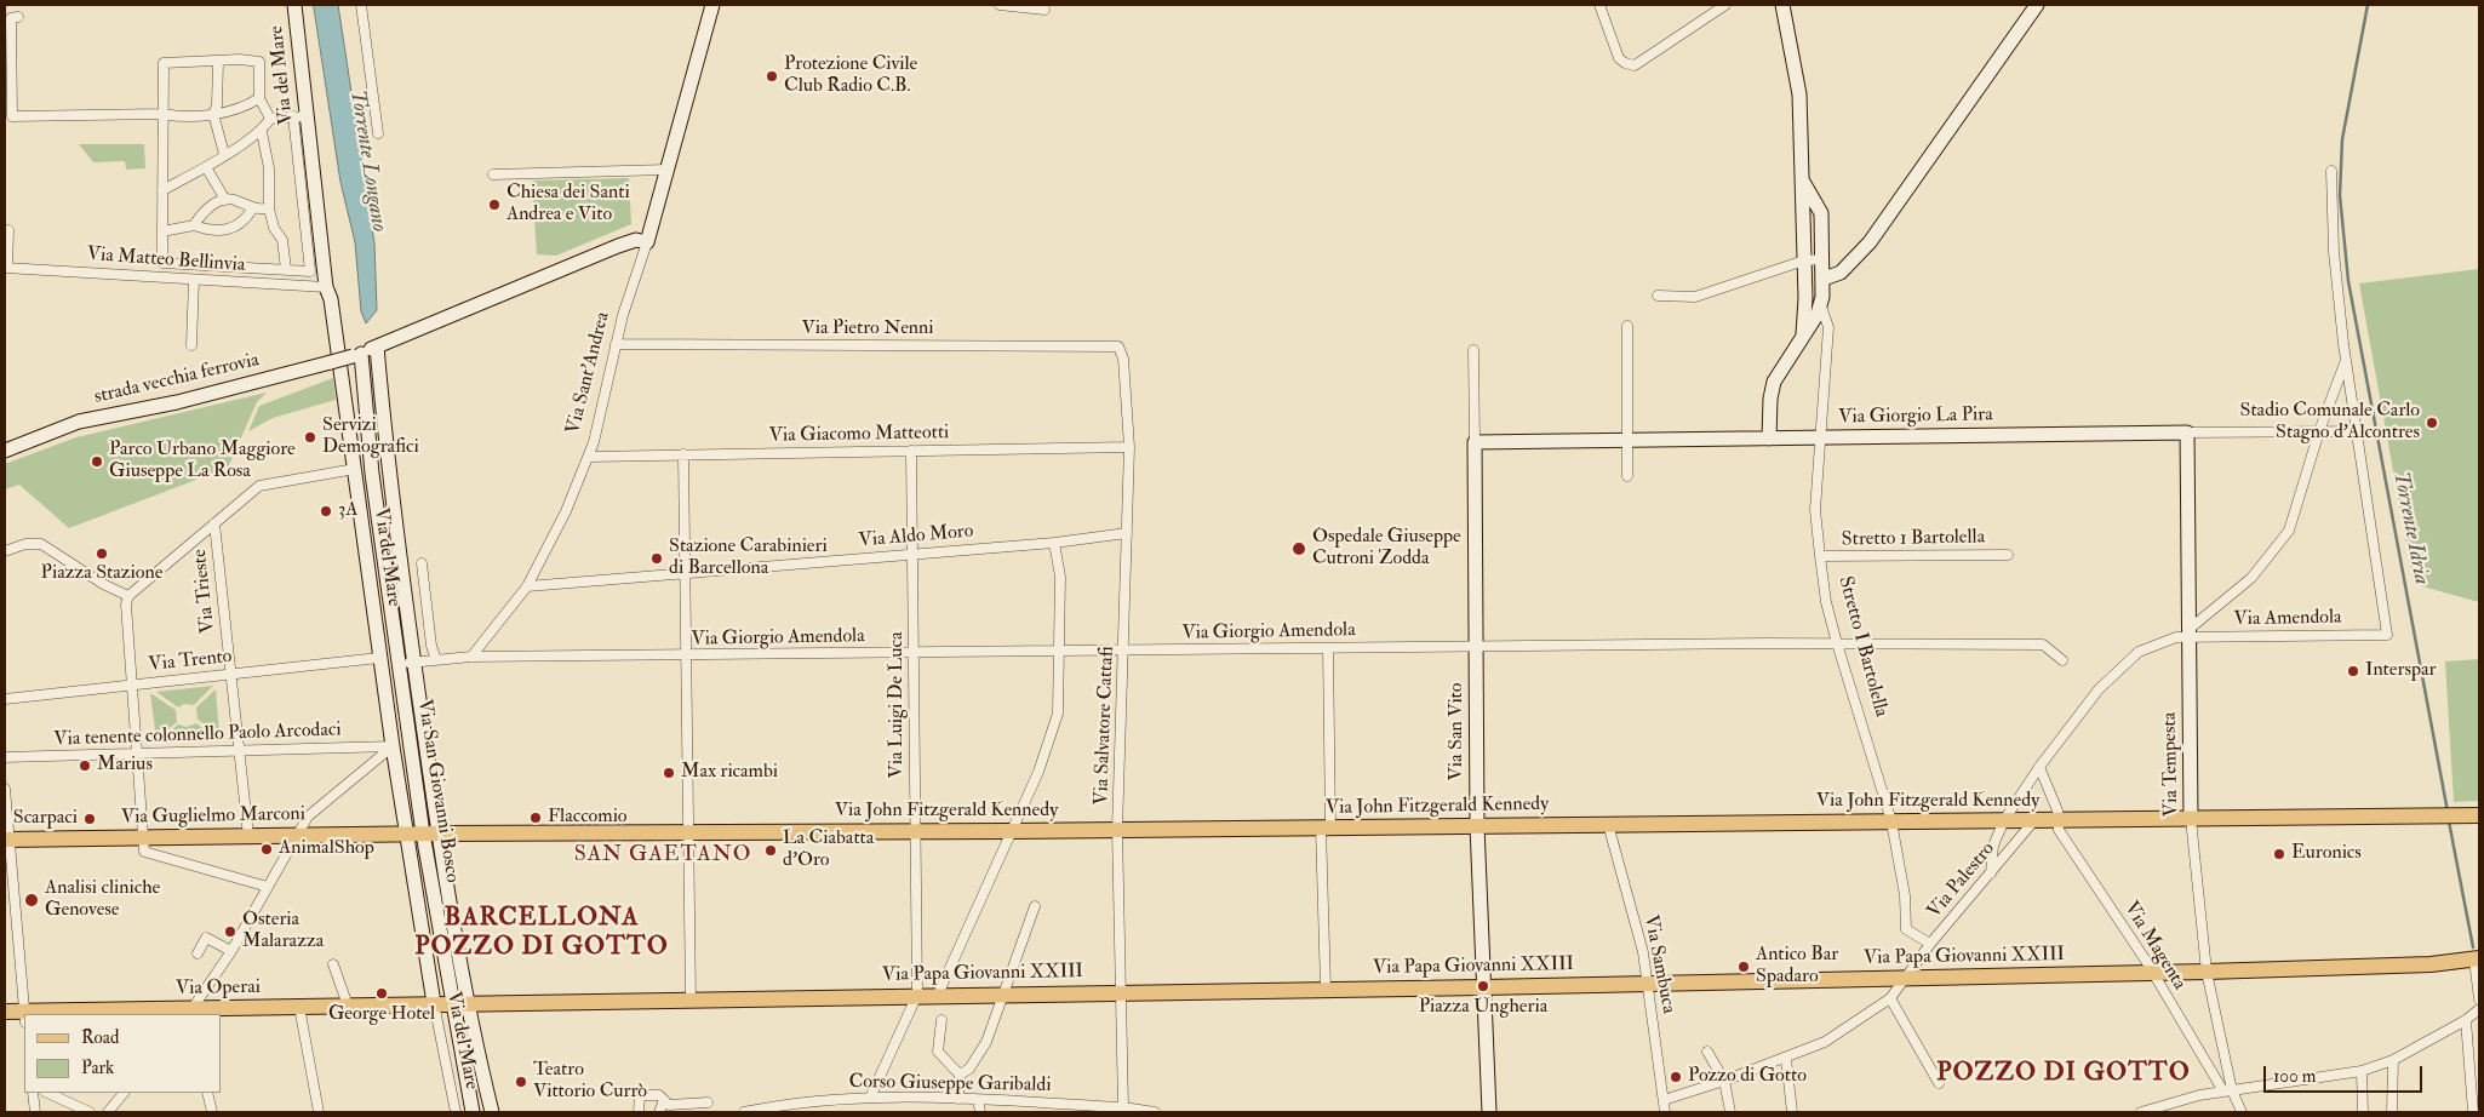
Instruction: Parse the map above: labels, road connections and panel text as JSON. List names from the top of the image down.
{
  "streets": {
    "main road": [
      "Via John Fitzgerald Kennedy",
      "Via Guglielmo Marconi",
      "Via Papa Giovanni XXIII",
      "Via Operai"
    ],
    "street": [
      "Via del Mare",
      "Via Matteo Bellinvia",
      "Via Pietro Nenni",
      "Via Sant'Andrea",
      "strada vecchia ferrovia",
      "Via Giorgio La Pira",
      "Via Giacomo Matteotti",
      "Via Aldo Moro",
      "Stretto 1 Bartolella",
      "Via Trieste",
      "Via Amendola",
      "Via Giorgio Amendola",
      "Stretto I Bartolella",
      "Via Trento",
      "Via Luigi De Luca",
      "Via Salvatore Cattafi",
      "Via San Vito",
      "Via tenente colonnello Paolo Arcodaci",
      "Via Tempesta",
      "Via San Giovanni Bosco",
      "Via Palestro",
      "Via Magenta",
      "Via Sambuca",
      "Corso Giuseppe Garibaldi"
    ]
  },
  "crossings": [
    ["Via del Mare", "Via Matteo Bellinvia"],
    ["Via del Mare", "Via Trento"],
    ["Via del Mare", "Via tenente colonnello Paolo Arcodaci"],
    ["Via del Mare", "Via Guglielmo Marconi"],
    ["Via del Mare", "Via Operai"],
    ["Via Pietro Nenni", "Via Sant'Andrea"],
    ["Via Pietro Nenni", "Via Salvatore Cattafi"],
    ["Via Sant'Andrea", "strada vecchia ferrovia"],
    ["Via Sant'Andrea", "Via Giacomo Matteotti"],
    ["Via Sant'Andrea", "Via Aldo Moro"],
    ["Via Sant'Andrea", "Via Giorgio Amendola"],
    ["Via Giorgio La Pira", "Via Amendola"],
    ["Via Giorgio La Pira", "Stretto I Bartolella"],
    ["Via Giorgio La Pira", "Via San Vito"],
    ["Via Giorgio La Pira", "Via Tempesta"],
    ["Via Giacomo Matteotti", "Via Luigi De Luca"],
    ["Via Giacomo Matteotti", "Via Salvatore Cattafi"],
    ["Via Aldo Moro", "Via Luigi De Luca"],
    ["Via Aldo Moro", "Via Salvatore Cattafi"],
    ["Stretto 1 Bartolella", "Stretto I Bartolella"],
    ["Via Trieste", "Via Trento"],
    ["Via Trieste", "Via tenente colonnello Paolo Arcodaci"],
    ["Via Trieste", "Via Guglielmo Marconi"],
    ["Via Amendola", "Via Tempesta"],
    ["Via Amendola", "Via John Fitzgerald Kennedy"],
    ["Via Amendola", "Via Palestro"],
    ["Via Amendola", "Via Magenta"],
    ["Via Giorgio Amendola", "Stretto I Bartolella"],
    ["Via Giorgio Amendola", "Via Luigi De Luca"],
    ["Via Giorgio Amendola", "Via Salvatore Cattafi"],
    ["Via Giorgio Amendola", "Via San Vito"],
    ["Stretto I Bartolella", "Via John Fitzgerald Kennedy"],
    ["Stretto I Bartolella", "Via Palestro"],
    ["Via Luigi De Luca", "Via John Fitzgerald Kennedy"],
    ["Via Luigi De Luca", "Via Papa Giovanni XXIII"],
    ["Via Luigi De Luca", "Corso Giuseppe Garibaldi"],
    ["Via Salvatore Cattafi", "Via John Fitzgerald Kennedy"],
    ["Via Salvatore Cattafi", "Via Papa Giovanni XXIII"],
    ["Via Salvatore Cattafi", "Corso Giuseppe Garibaldi"],
    ["Via San Vito", "Via John Fitzgerald Kennedy"],
    ["Via San Vito", "Via Papa Giovanni XXIII"],
    ["Via Tempesta", "Via John Fitzgerald Kennedy"],
    ["Via Tempesta", "Via Magenta"],
    ["Via Tempesta", "Via Papa Giovanni XXIII"],
    ["Via San Giovanni Bosco", "Via John Fitzgerald Kennedy"],
    ["Via San Giovanni Bosco", "Via Guglielmo Marconi"],
    ["Via San Giovanni Bosco", "Via Papa Giovanni XXIII"],
    ["Via San Giovanni Bosco", "Via Operai"],
    ["Via John Fitzgerald Kennedy", "Via Guglielmo Marconi"],
    ["Via John Fitzgerald Kennedy", "Via Palestro"],
    ["Via John Fitzgerald Kennedy", "Via Magenta"],
    ["Via John Fitzgerald Kennedy", "Via Sambuca"],
    ["Via Palestro", "Via Papa Giovanni XXIII"],
    ["Via Palestro", "Via Sambuca"],
    ["Via Magenta", "Via Papa Giovanni XXIII"],
    ["Via Papa Giovanni XXIII", "Via Sambuca"],
    ["Via Papa Giovanni XXIII", "Via Operai"]
  ],
  "districts": ["SAN GAETANO", "BARCELLONA POZZO DI GOTTO", "POZZO DI GOTTO"],
  "water": ["Torrente Longano", "Torrente Idria"],
  "places": [
    "Protezione Civile Club Radio C.B.",
    "Chiesa dei Santi Andrea e Vito",
    "Stadio Comunale Carlo Stagno d'Alcontres",
    "Servizi Demografici",
    "Parco Urbano Maggiore Giuseppe La Rosa",
    "3A",
    "Ospedale Giuseppe Cutroni Zodda",
    "Piazza Stazione",
    "Stazione Carabinieri di Barcellona",
    "Interspar",
    "Marius",
    "Max ricambi",
    "Flaccomio",
    "Scarpaci",
    "AnimalShop",
    "La Ciabatta d'Oro",
    "Euronics",
    "Analisi cliniche Genovese",
    "Osteria Malarazza",
    "Antico Bar Spadaro",
    "Piazza Ungheria",
    "George Hotel",
    "Pozzo di Gotto",
    "Teatro Vittorio Currò"
  ],
  "legend": ["Road", "Park"],
  "scale_bar": "100 m"
}
